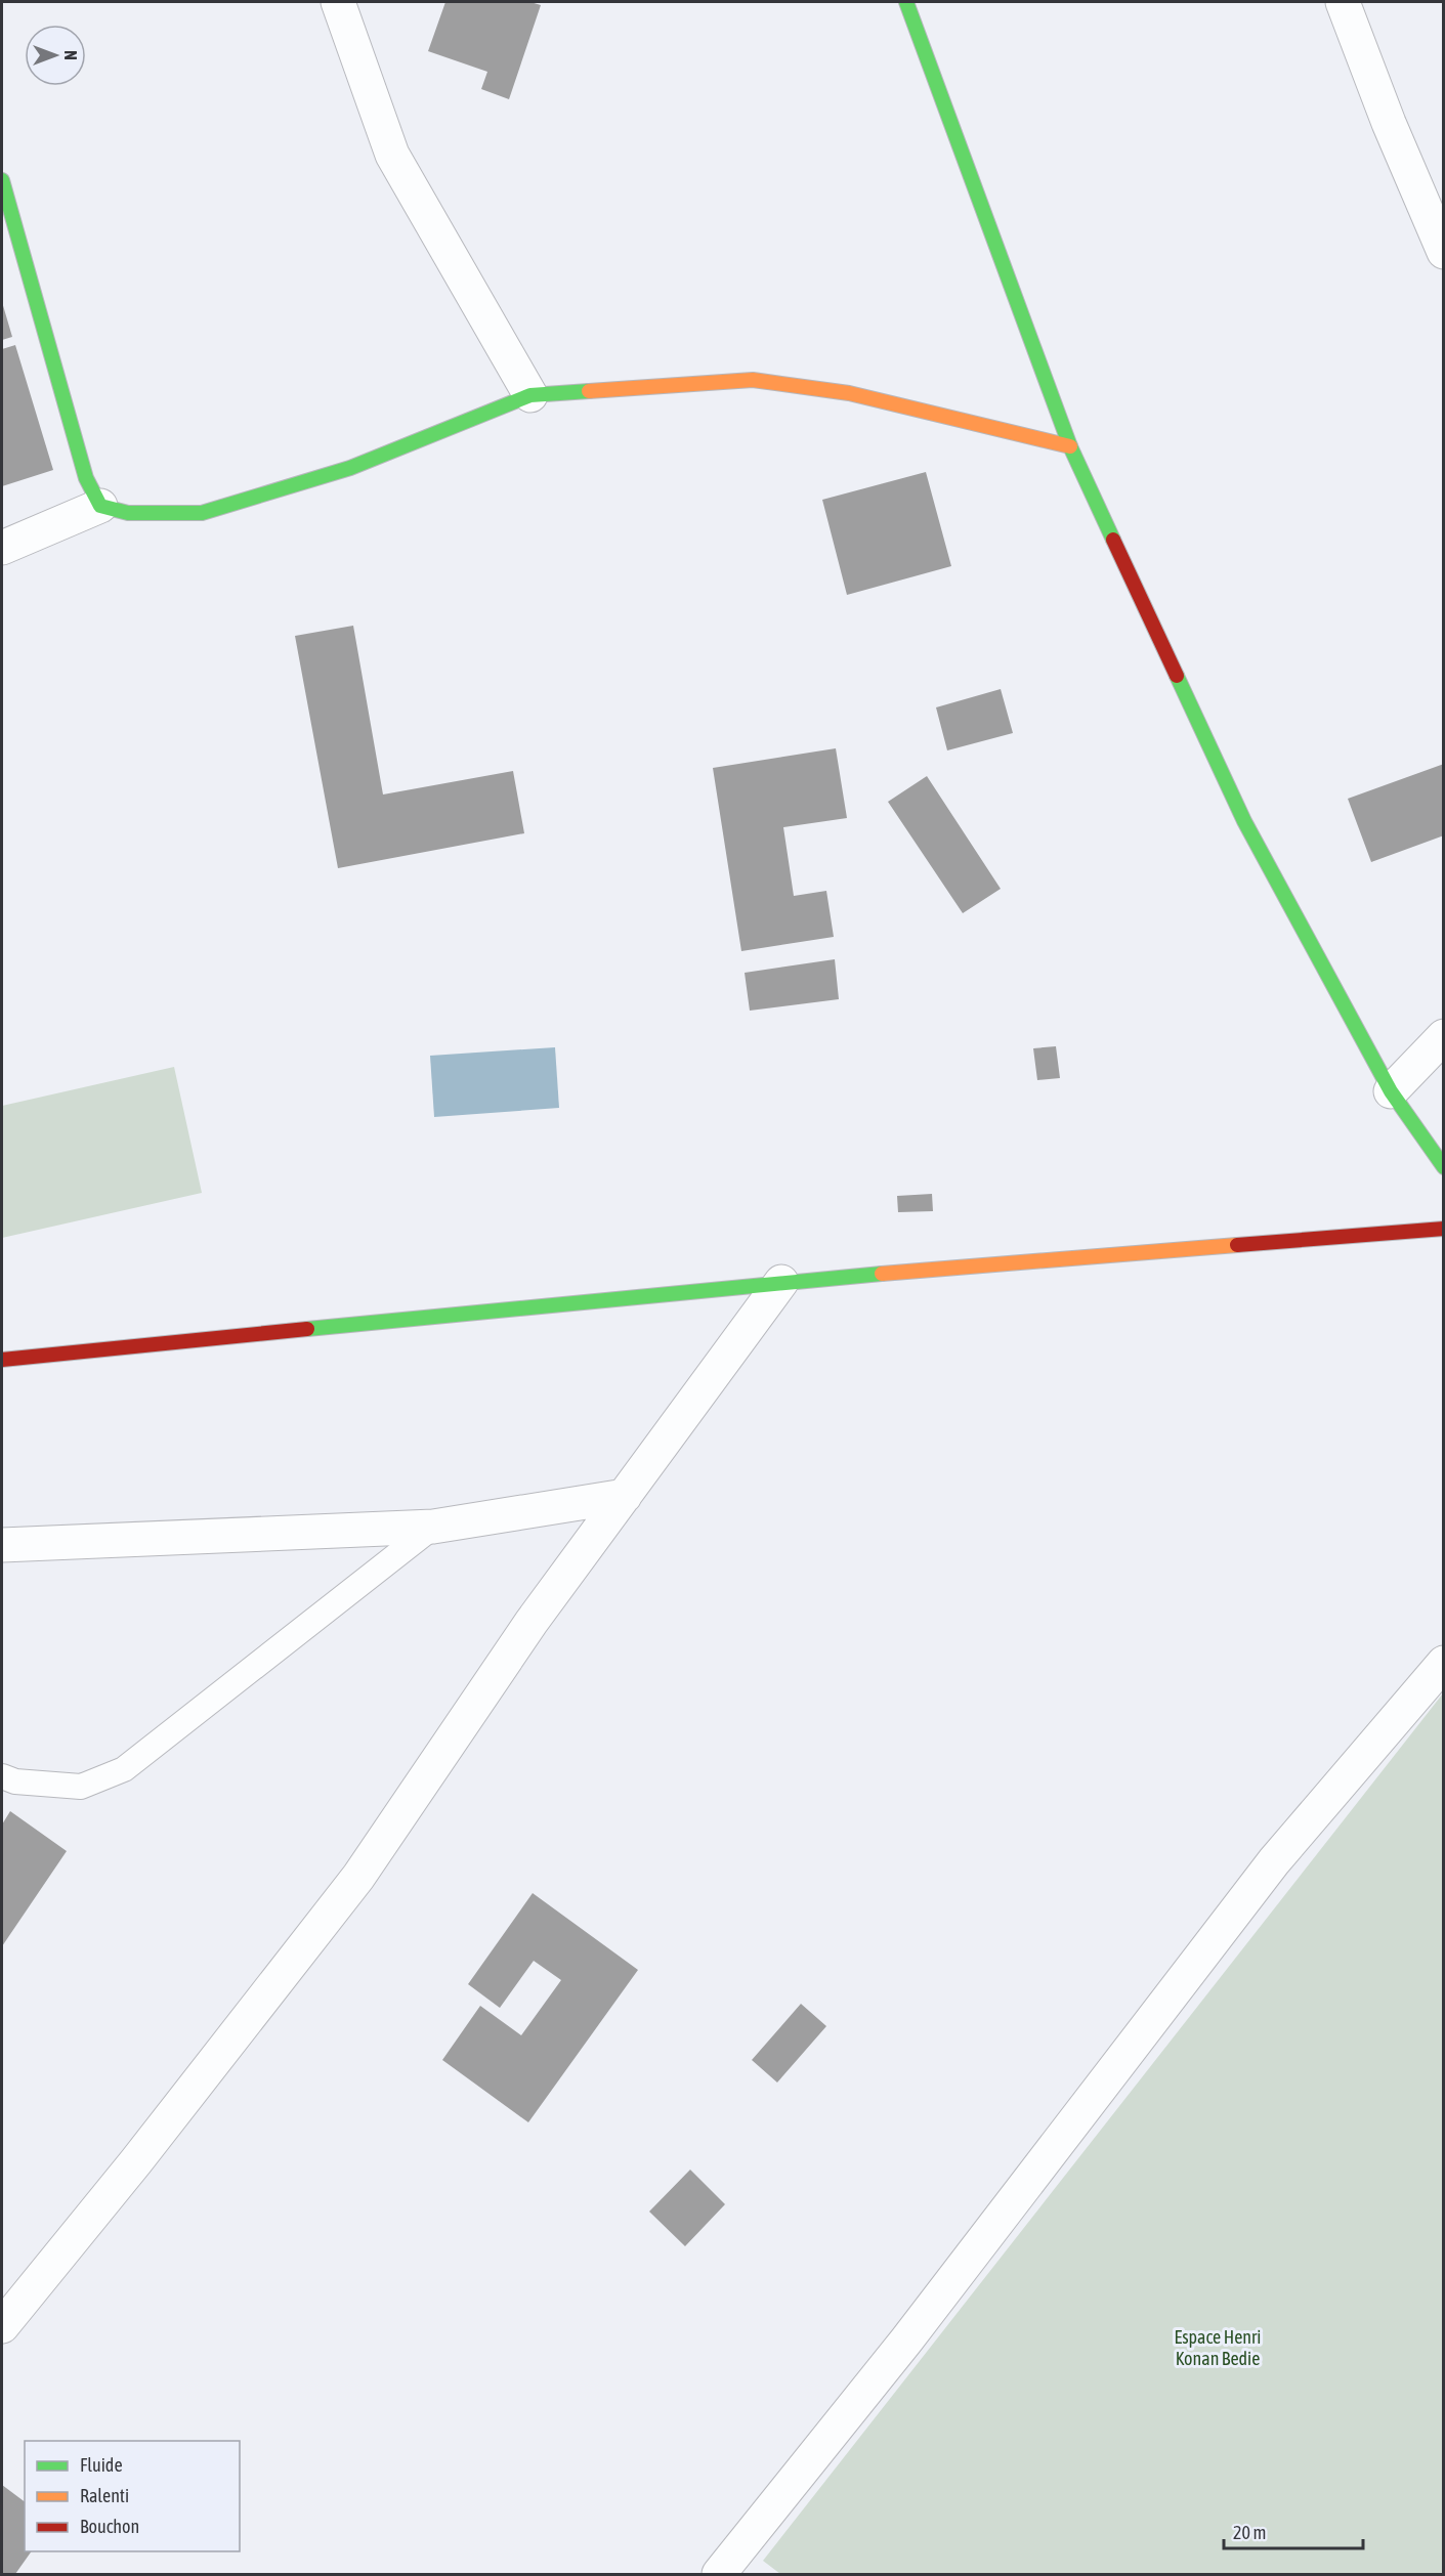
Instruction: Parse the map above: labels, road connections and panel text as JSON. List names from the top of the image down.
{
  "parks": ["Espace Henri Konan Bedie"],
  "legend": ["Fluide", "Ralenti", "Bouchon"],
  "scale_bar": "20 m",
  "north": "right"
}
